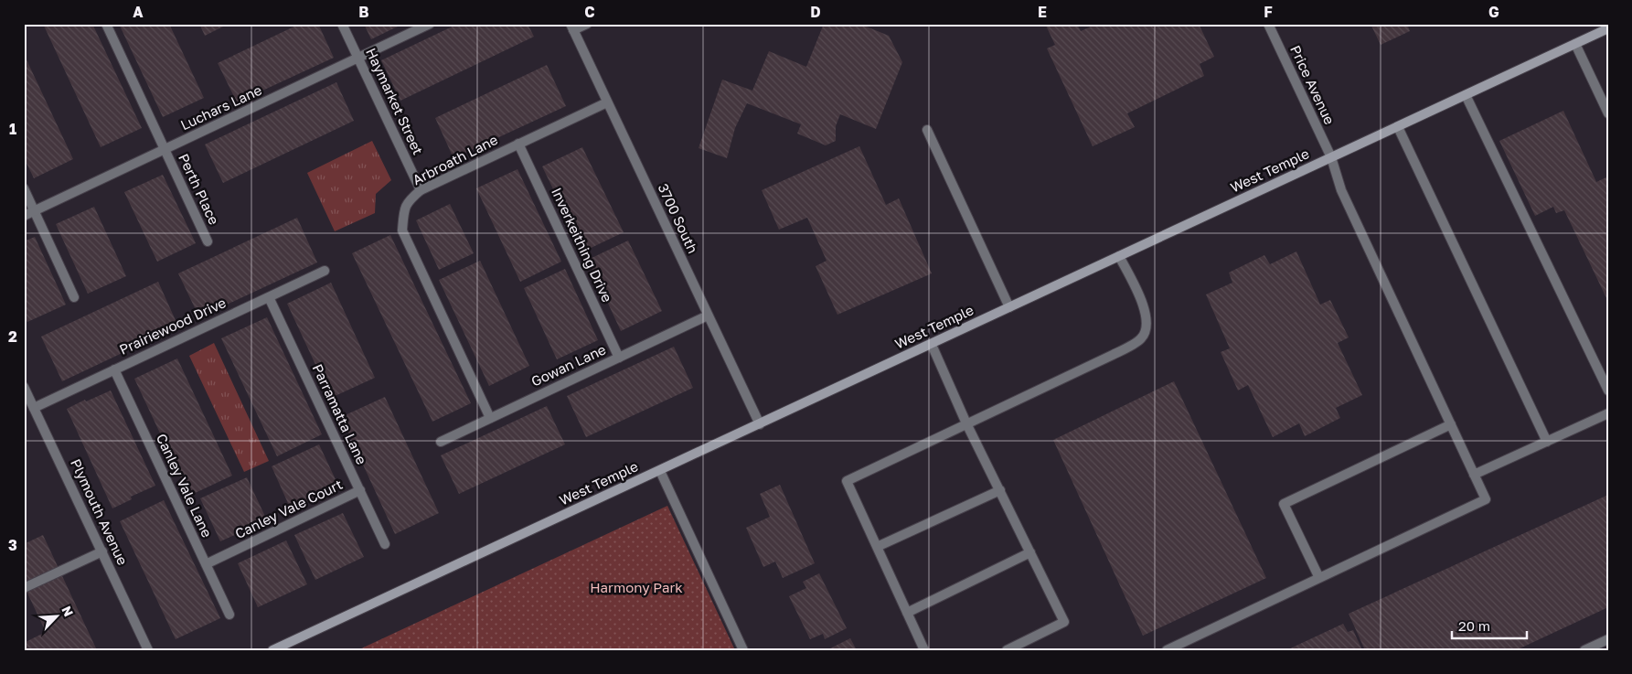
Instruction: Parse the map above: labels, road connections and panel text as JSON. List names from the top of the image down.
{
  "streets": {
    "street": [
      "Price Avenue",
      "Haymarket Street",
      "Luchars Lane",
      "Arbroath Lane",
      "West Temple",
      "Perth Place",
      "3700 South",
      "Inverkeithing Drive",
      "Prairiewood Drive",
      "Gowan Lane",
      "Parramatta Lane",
      "Canley Vale Lane",
      "Canley Vale Court",
      "Plymouth Avenue"
    ]
  },
  "crossings": [
    ["Price Avenue", "West Temple"],
    ["Haymarket Street", "Luchars Lane"],
    ["Haymarket Street", "Arbroath Lane"],
    ["Luchars Lane", "Perth Place"],
    ["Arbroath Lane", "3700 South"],
    ["Arbroath Lane", "Inverkeithing Drive"],
    ["Arbroath Lane", "Gowan Lane"],
    ["West Temple", "3700 South"],
    ["3700 South", "Gowan Lane"],
    ["Inverkeithing Drive", "Gowan Lane"],
    ["Prairiewood Drive", "Parramatta Lane"],
    ["Prairiewood Drive", "Canley Vale Lane"],
    ["Prairiewood Drive", "Plymouth Avenue"],
    ["Parramatta Lane", "Canley Vale Court"],
    ["Canley Vale Lane", "Canley Vale Court"]
  ],
  "parks": ["Harmony Park"],
  "scale_bar": "20 m",
  "north": "top right",
  "grid": {
    "columns": [
      "A",
      "B",
      "C",
      "D",
      "E",
      "F",
      "G"
    ],
    "rows": ["1", "2", "3"]
  }
}
